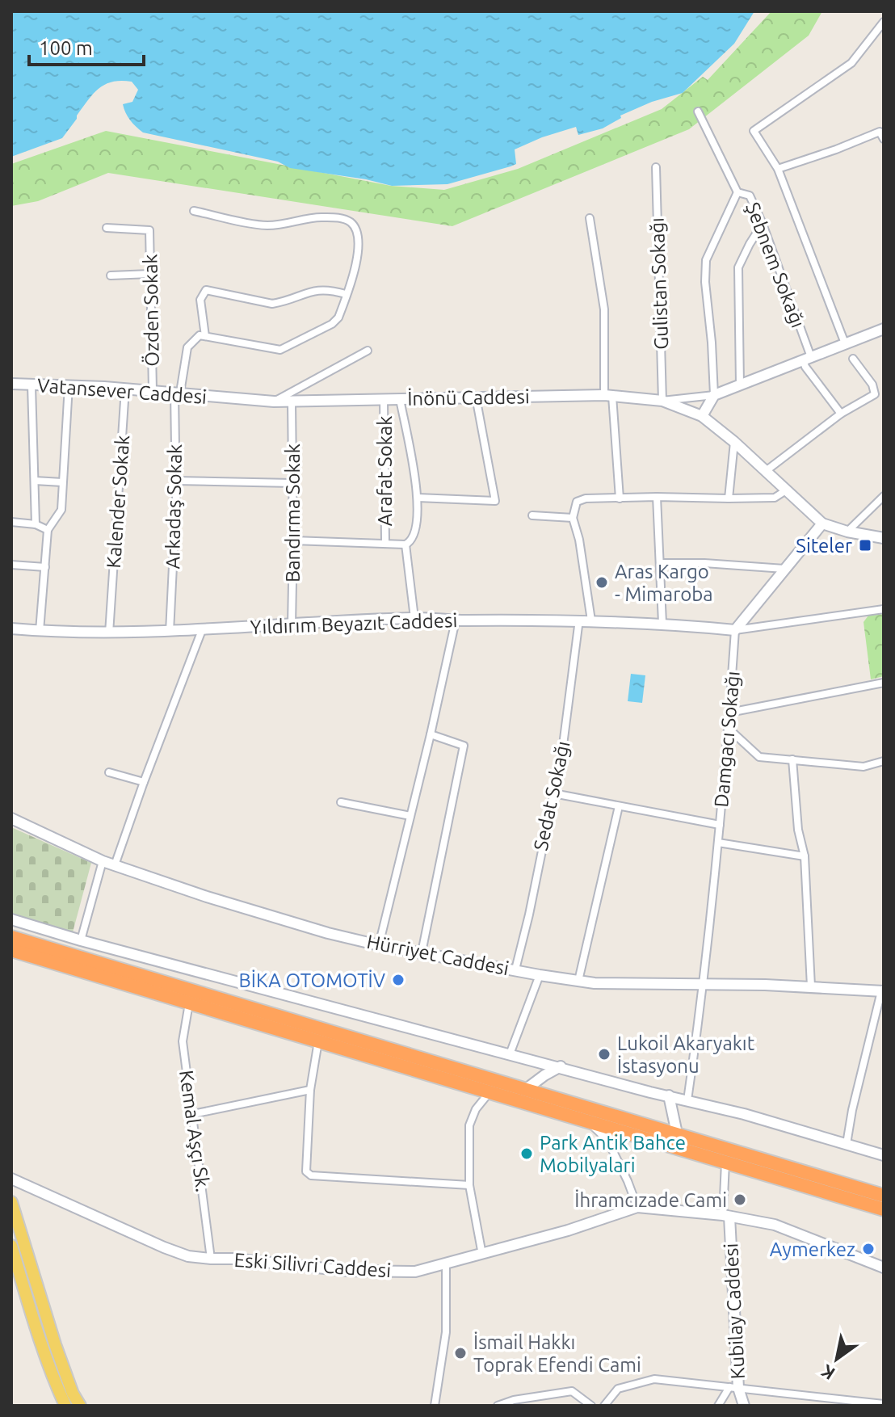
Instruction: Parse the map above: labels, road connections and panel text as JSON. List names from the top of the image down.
{
  "streets": {
    "main road": [
      "Vatansever Caddesi",
      "İnönü Caddesi",
      "Yıldırım Beyazıt Caddesi",
      "Hürriyet Caddesi",
      "Eski Silivri Caddesi",
      "Kubilay Caddesi"
    ],
    "street": [
      "Şebnem Sokağı",
      "Gulistan Sokağı",
      "Özden Sokak",
      "Arafat Sokak",
      "Kalender Sokak",
      "Arkadaş Sokak",
      "Bandırma Sokak",
      "Damgacı Sokağı",
      "Sedat Sokağı",
      "Kemal Aşçı Sk."
    ]
  },
  "crossings": [
    ["Gulistan Sokağı", "İnönü Caddesi"],
    ["Özden Sokak", "Vatansever Caddesi"],
    ["Vatansever Caddesi", "İnönü Caddesi"],
    ["Vatansever Caddesi", "Kalender Sokak"],
    ["Vatansever Caddesi", "Arkadaş Sokak"],
    ["İnönü Caddesi", "Arafat Sokak"],
    ["İnönü Caddesi", "Bandırma Sokak"],
    ["Kalender Sokak", "Yıldırım Beyazıt Caddesi"],
    ["Arkadaş Sokak", "Yıldırım Beyazıt Caddesi"],
    ["Bandırma Sokak", "Yıldırım Beyazıt Caddesi"],
    ["Yıldırım Beyazıt Caddesi", "Damgacı Sokağı"],
    ["Yıldırım Beyazıt Caddesi", "Sedat Sokağı"],
    ["Damgacı Sokağı", "Hürriyet Caddesi"],
    ["Sedat Sokağı", "Hürriyet Caddesi"],
    ["Kemal Aşçı Sk.", "Eski Silivri Caddesi"],
    ["Eski Silivri Caddesi", "Kubilay Caddesi"]
  ],
  "places": {
    "transit": ["Siteler"],
    "other": [
      "Aras Kargo - Mimaroba",
      "BİKA OTOMOTİV",
      "Lukoil Akaryakıt İstasyonu",
      "Park Antik Bahce Mobilyalari",
      "İhramcızade Cami",
      "Aymerkez",
      "İsmail Hakkı Toprak Efendi Cami"
    ]
  },
  "scale_bar": "100 m",
  "north": "bottom left"
}
